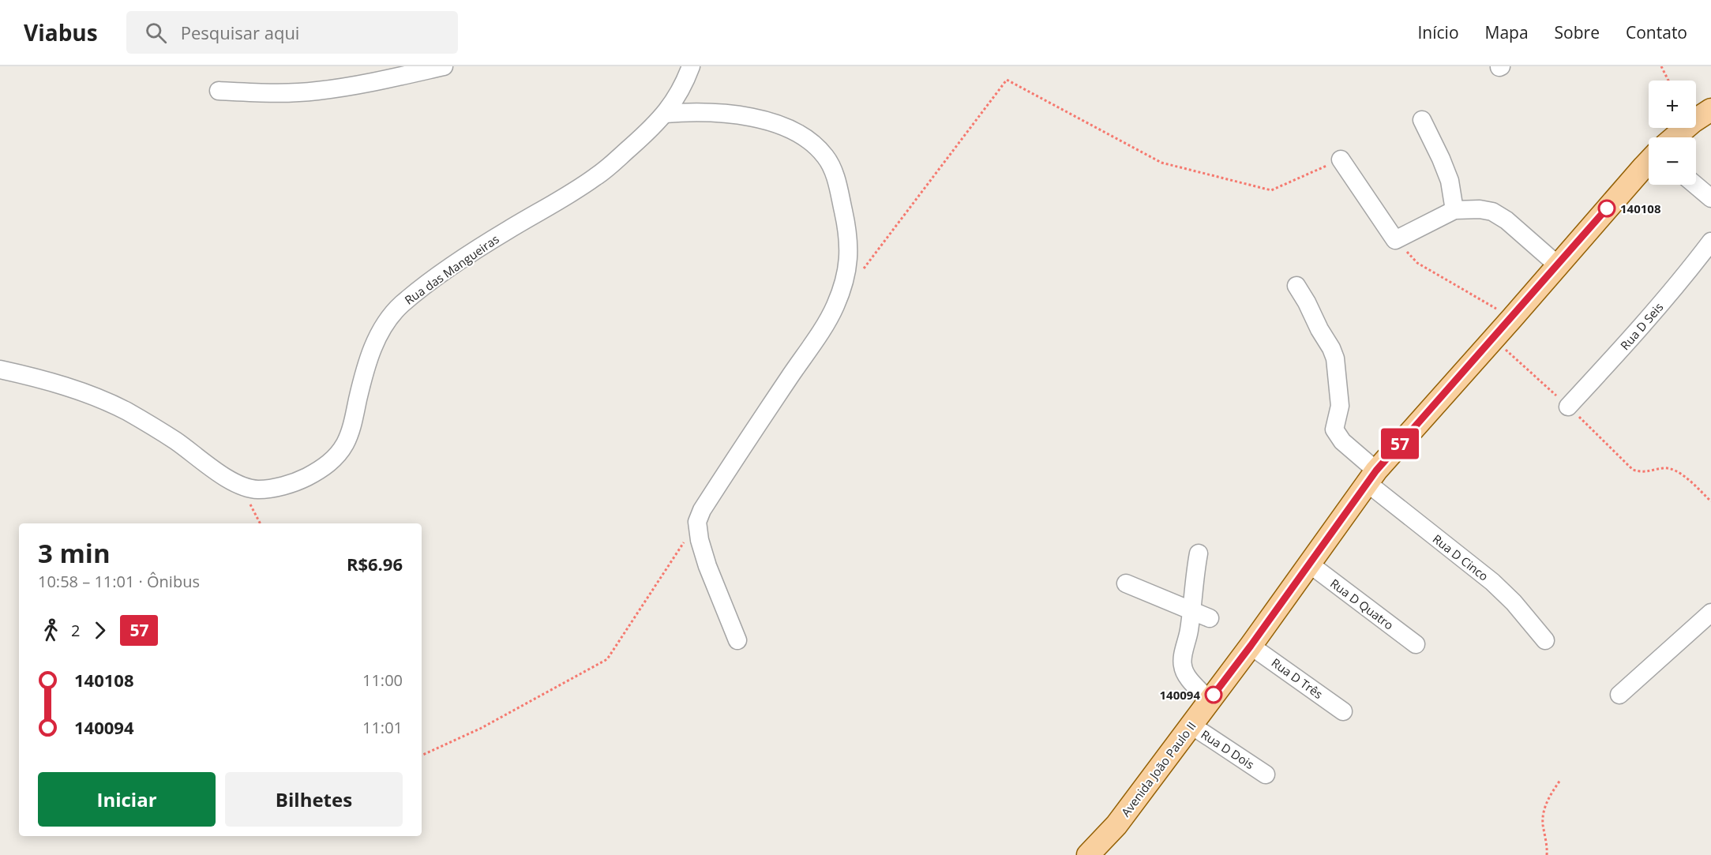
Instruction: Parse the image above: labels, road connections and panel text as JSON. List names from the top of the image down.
{
  "streets": {
    "main road": ["Avenida João Paulo II"],
    "street": [
      "Rua das Mangueiras",
      "Rua D Seis",
      "Rua D Cinco",
      "Rua D Quatro",
      "Rua D Três",
      "Rua D Dois"
    ]
  },
  "crossings": [
    ["Rua D Cinco", "Avenida João Paulo II"],
    ["Rua D Quatro", "Avenida João Paulo II"],
    ["Rua D Três", "Avenida João Paulo II"],
    ["Rua D Dois", "Avenida João Paulo II"]
  ],
  "places": ["140108", "140094"],
  "lines": ["bus line 57"],
  "page": {
    "header": "Viabus",
    "search": "Pesquisar aqui",
    "nav": [
      "Início",
      "Mapa",
      "Sobre",
      "Contato"
    ],
    "on_map": "57",
    "map_buttons": ["+", "−"],
    "heading": ["3 min", "10:58 – 11:01 · Ônibus", "R$6.96"],
    "legs": ["2", "57"],
    "list": [
      {
        "name": "140108",
        "value": "11:00"
      },
      {
        "name": "140094",
        "value": "11:01"
      }
    ],
    "buttons": ["Iniciar", "Bilhetes"]
  }
}
